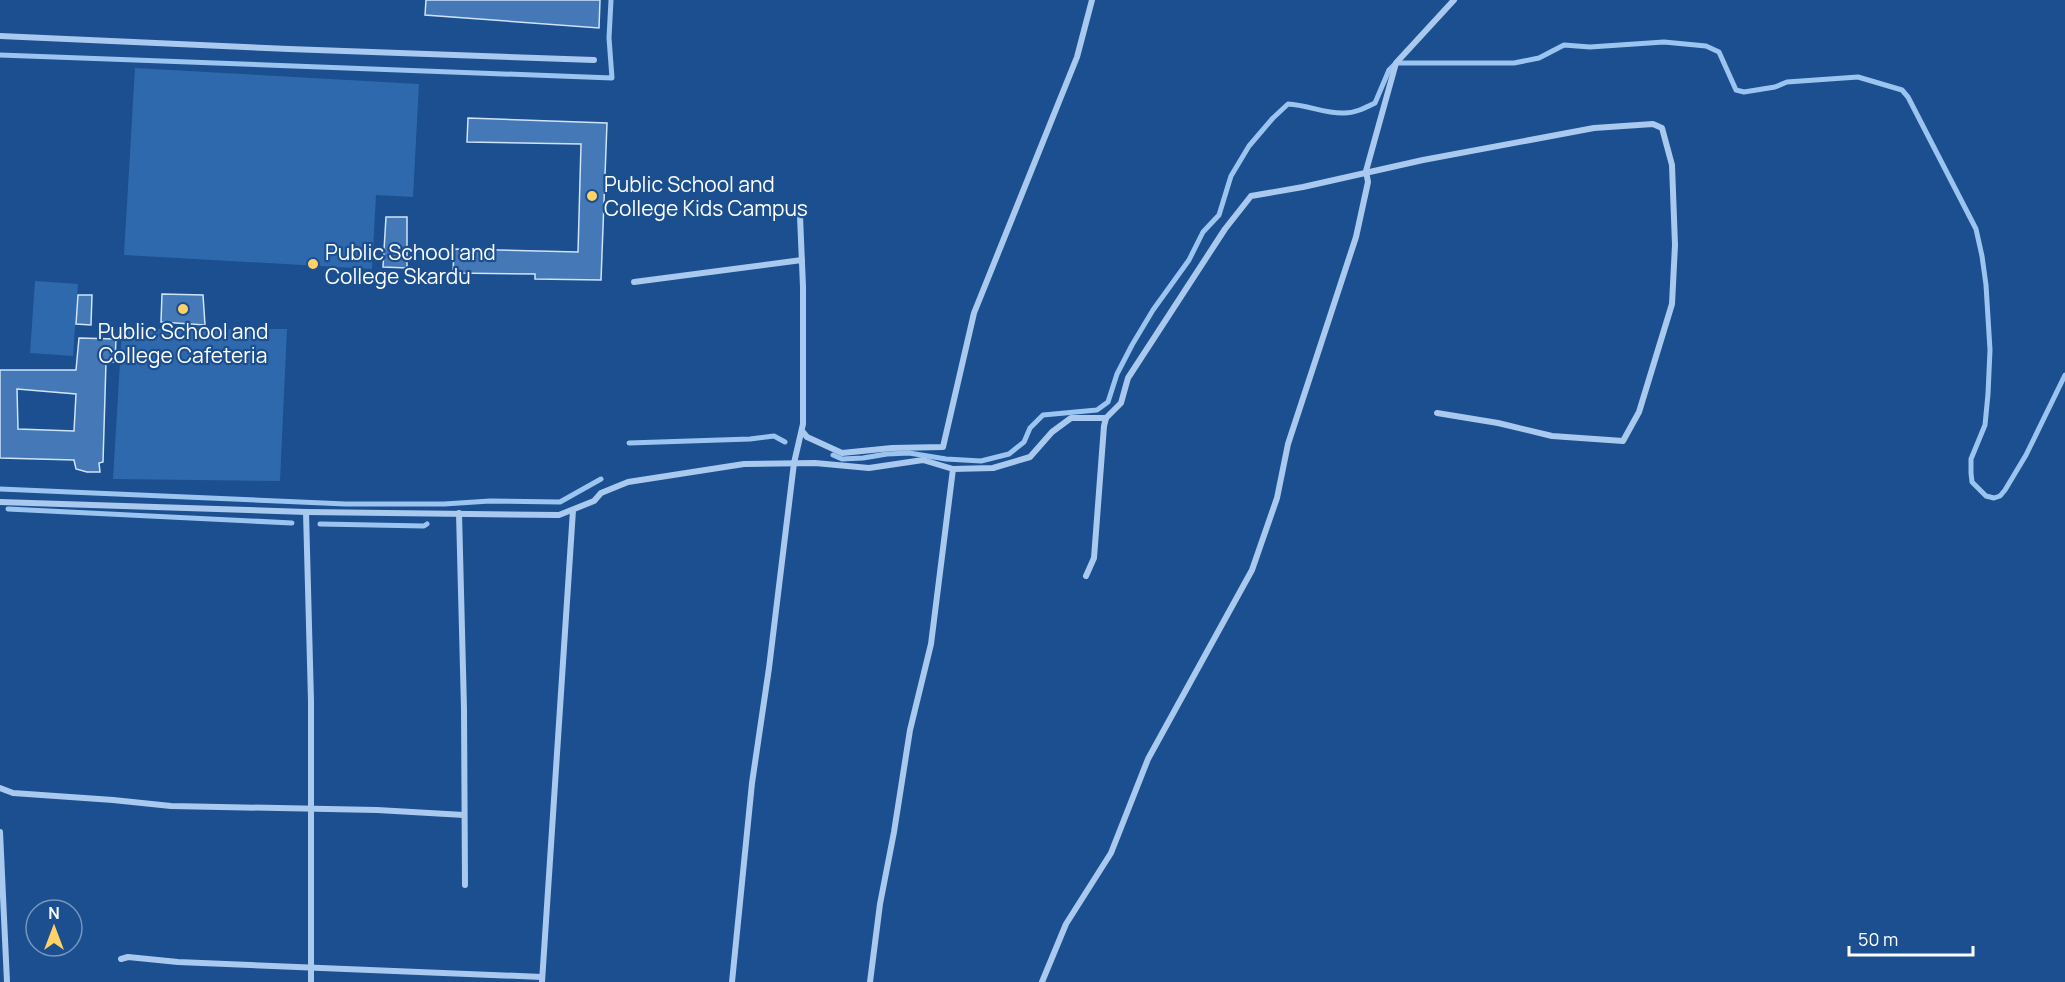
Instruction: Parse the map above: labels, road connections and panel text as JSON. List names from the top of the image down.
{
  "places": ["Public School and College Kids Campus", "Public School and College Skardu", "Public School and College Cafeteria"],
  "scale_bar": "50 m",
  "north": "top"
}
